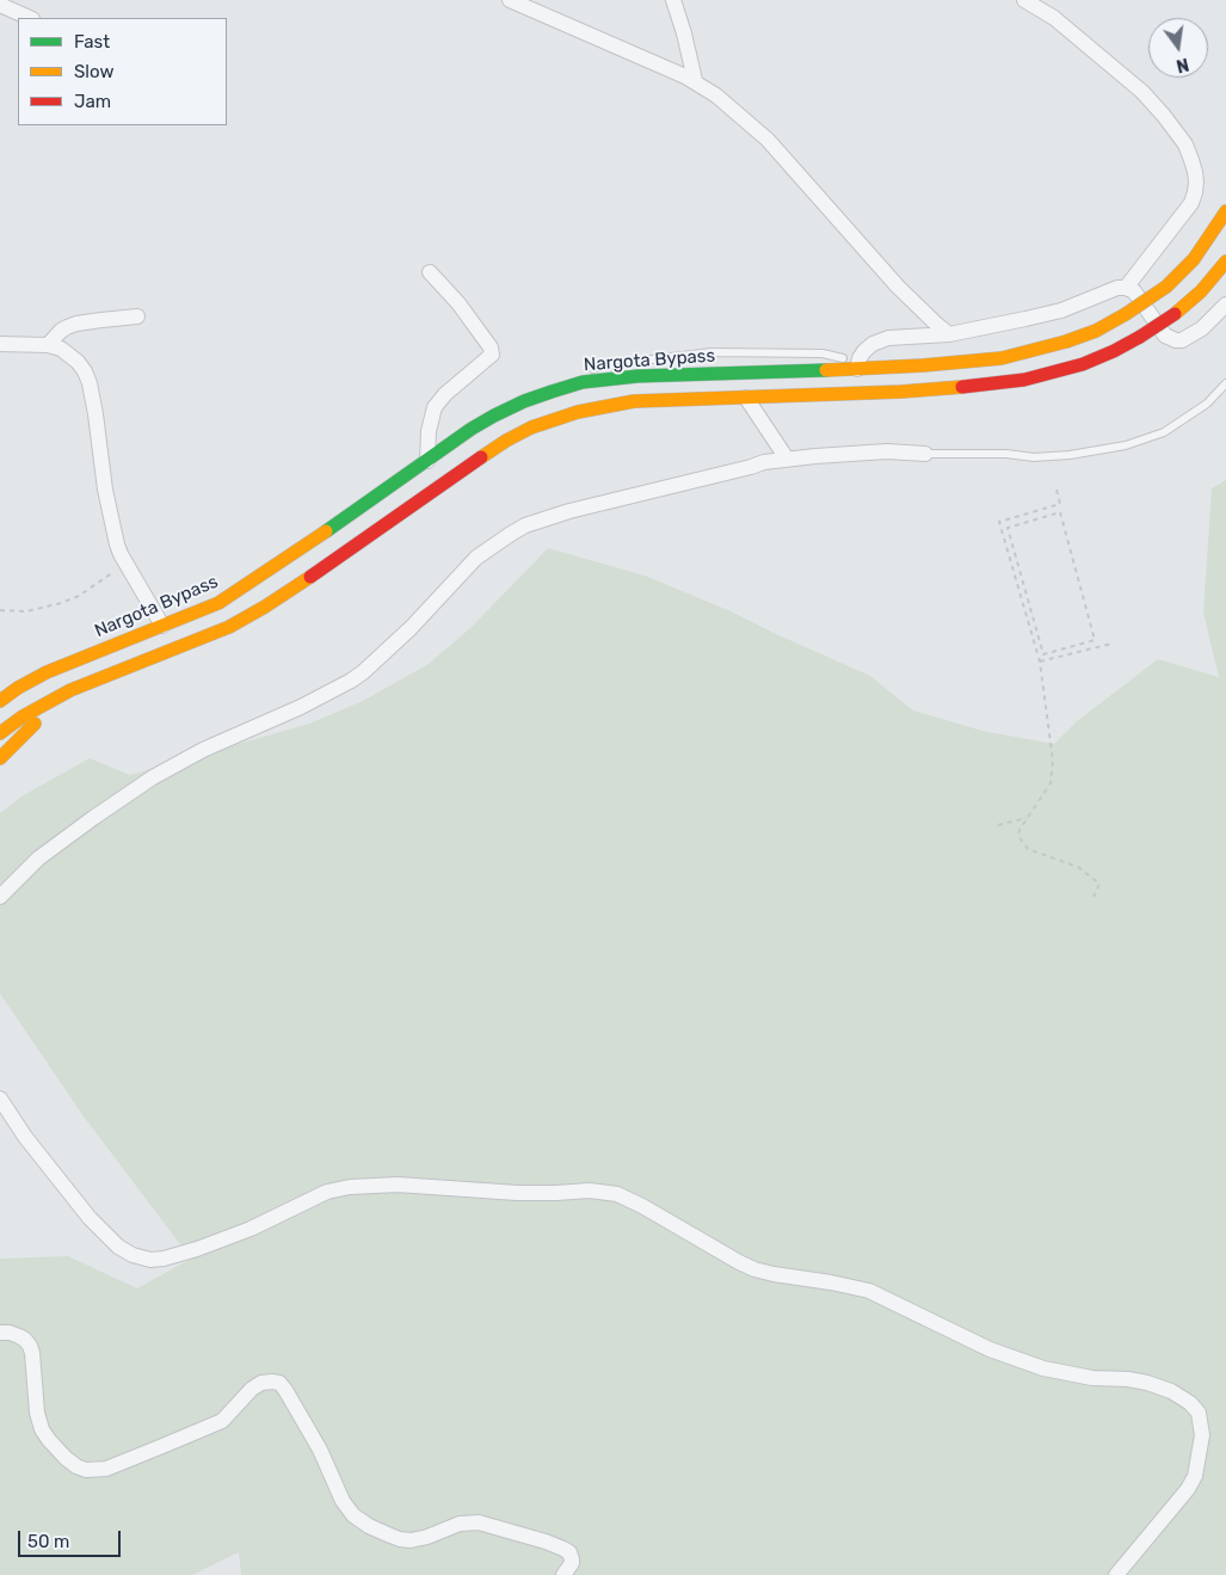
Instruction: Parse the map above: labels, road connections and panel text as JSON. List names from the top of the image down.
{
  "streets": {
    "highway": ["Nargota Bypass"]
  },
  "legend": ["Fast", "Slow", "Jam"],
  "scale_bar": "50 m",
  "north": "bottom"
}
